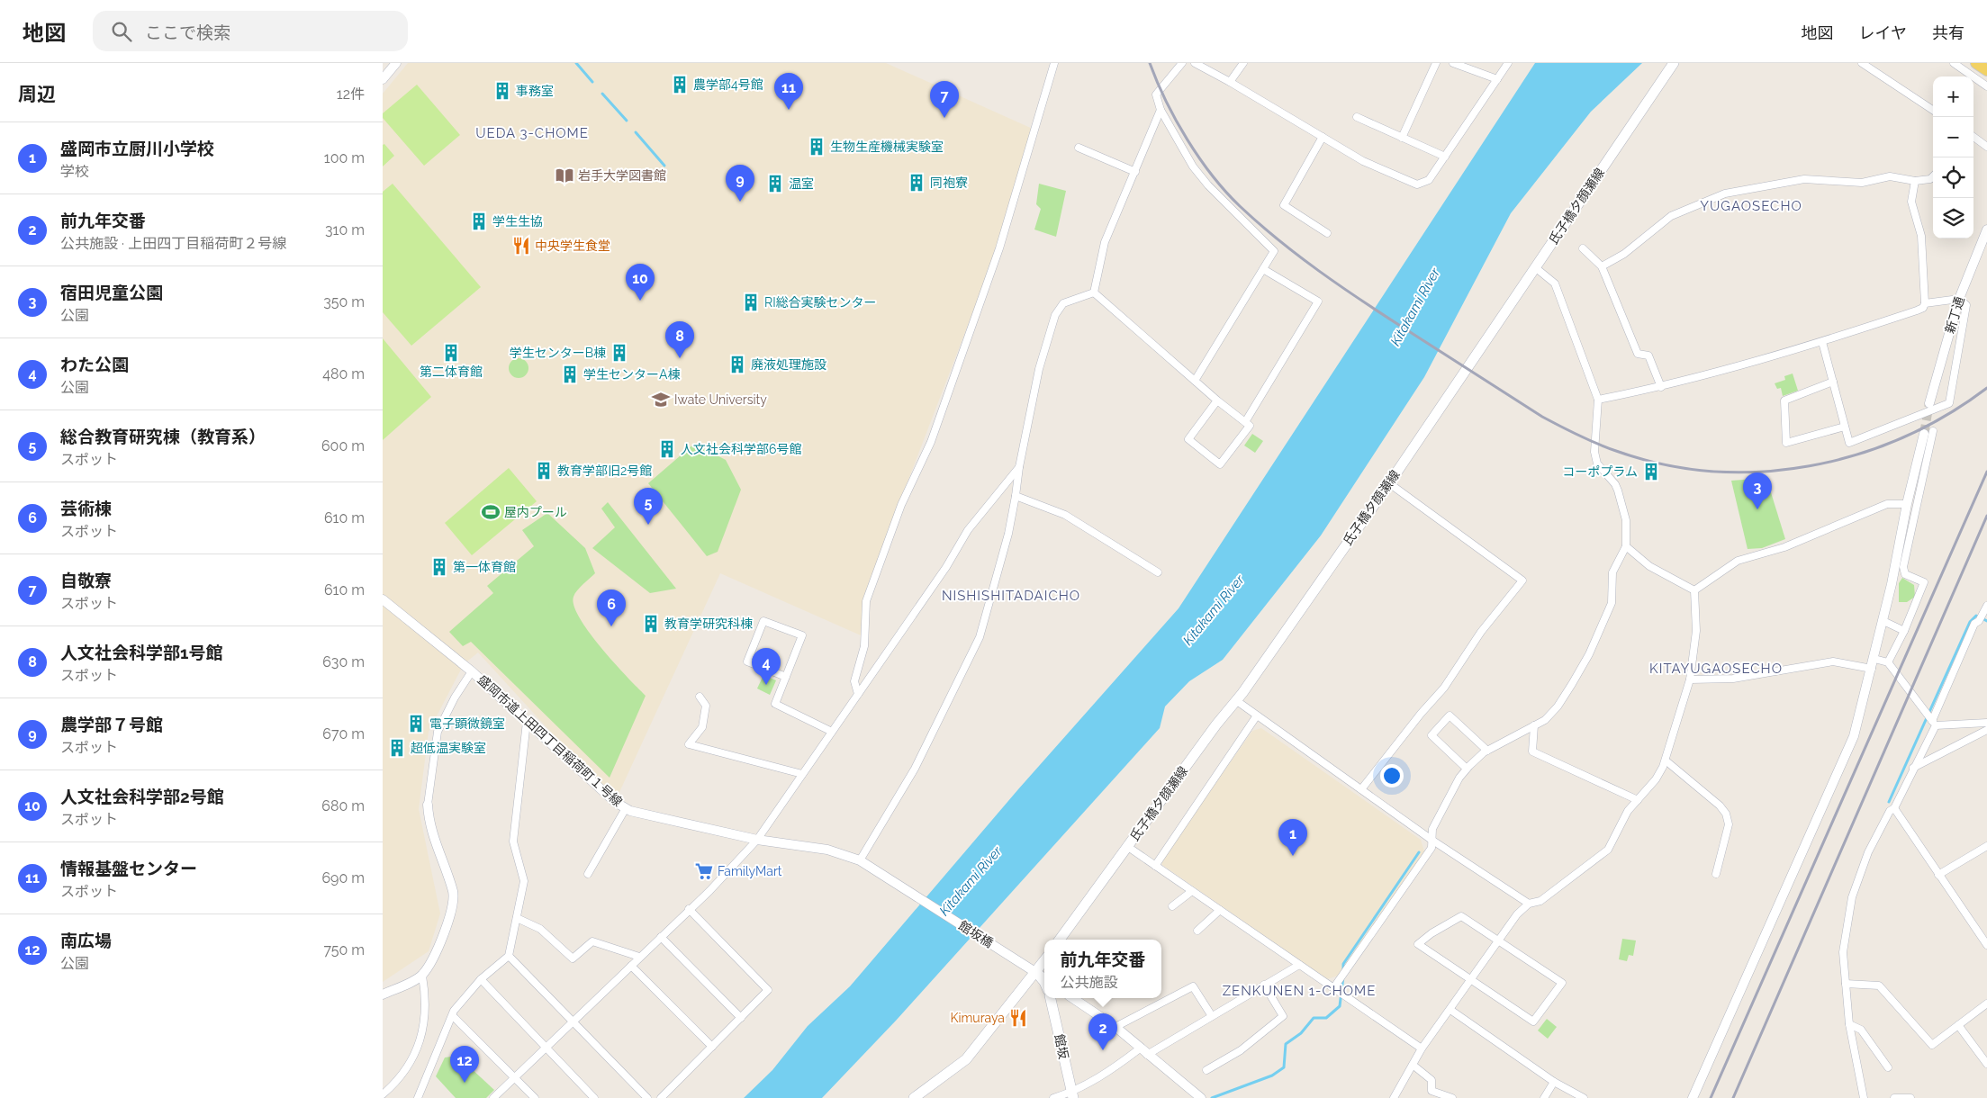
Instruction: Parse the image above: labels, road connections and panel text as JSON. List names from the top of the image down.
{
  "streets": {
    "main road": ["氏子橋夕顔瀬線", "館坂"],
    "street": ["新丁通", "盛岡市道上田四丁目稲荷町１号線", "館坂橋"]
  },
  "crossings": [
    ["盛岡市道上田四丁目稲荷町１号線", "館坂橋"]
  ],
  "districts": [
    "UEDA 3-CHOME",
    "YUGAOSECHO",
    "NISHISHITADAICHO",
    "KITAYUGAOSECHO",
    "ZENKUNEN 1-CHOME"
  ],
  "water": ["Kitakami River"],
  "places": {
    "building": [
      "農学部4号館",
      "事務室",
      "生物生産機械実験室",
      "同袍寮",
      "温室",
      "学生生協",
      "RI総合実験センター",
      "第二体育館",
      "学生センターB棟",
      "廃液処理施設",
      "学生センターA棟",
      "人文社会科学部6号館",
      "教育学部旧2号館",
      "コーポプラム",
      "第一体育館",
      "教育学研究科棟",
      "電子顕微鏡室",
      "超低温実験室"
    ],
    "library": ["岩手大学図書館"],
    "restaurant": ["中央学生食堂", "Kimuraya"],
    "school or university": ["Iwate University"],
    "sports": ["屋内プール"],
    "supermarket": ["FamilyMart"]
  },
  "page": {
    "header": "地図",
    "search": "ここで検索",
    "nav": ["地図", "レイヤ", "共有"],
    "heading": ["周辺", "12件"],
    "pins": [
      "11",
      "7",
      "9",
      "10",
      "8",
      "3",
      "5",
      "6",
      "4",
      "1",
      "2",
      "12"
    ],
    "map_buttons": ["+", "−"],
    "list": [
      {
        "mark": "1",
        "name": "盛岡市立厨川小学校",
        "note": "学校",
        "value": "100 m"
      },
      {
        "mark": "2",
        "name": "前九年交番",
        "note": "公共施設 · 上田四丁目稲荷町２号線",
        "value": "310 m"
      },
      {
        "mark": "3",
        "name": "宿田児童公園",
        "note": "公園",
        "value": "350 m"
      },
      {
        "mark": "4",
        "name": "わた公園",
        "note": "公園",
        "value": "480 m"
      },
      {
        "mark": "5",
        "name": "総合教育研究棟（教育系）",
        "note": "スポット",
        "value": "600 m"
      },
      {
        "mark": "6",
        "name": "芸術棟",
        "note": "スポット",
        "value": "610 m"
      },
      {
        "mark": "7",
        "name": "自敬寮",
        "note": "スポット",
        "value": "610 m"
      },
      {
        "mark": "8",
        "name": "人文社会科学部1号館",
        "note": "スポット",
        "value": "630 m"
      },
      {
        "mark": "9",
        "name": "農学部７号館",
        "note": "スポット",
        "value": "670 m"
      },
      {
        "mark": "10",
        "name": "人文社会科学部2号館",
        "note": "スポット",
        "value": "680 m"
      },
      {
        "mark": "11",
        "name": "情報基盤センター",
        "note": "スポット",
        "value": "690 m"
      },
      {
        "mark": "12",
        "name": "南広場",
        "note": "公園",
        "value": "750 m"
      }
    ],
    "popup": ["前九年交番", "公共施設"]
  }
}
